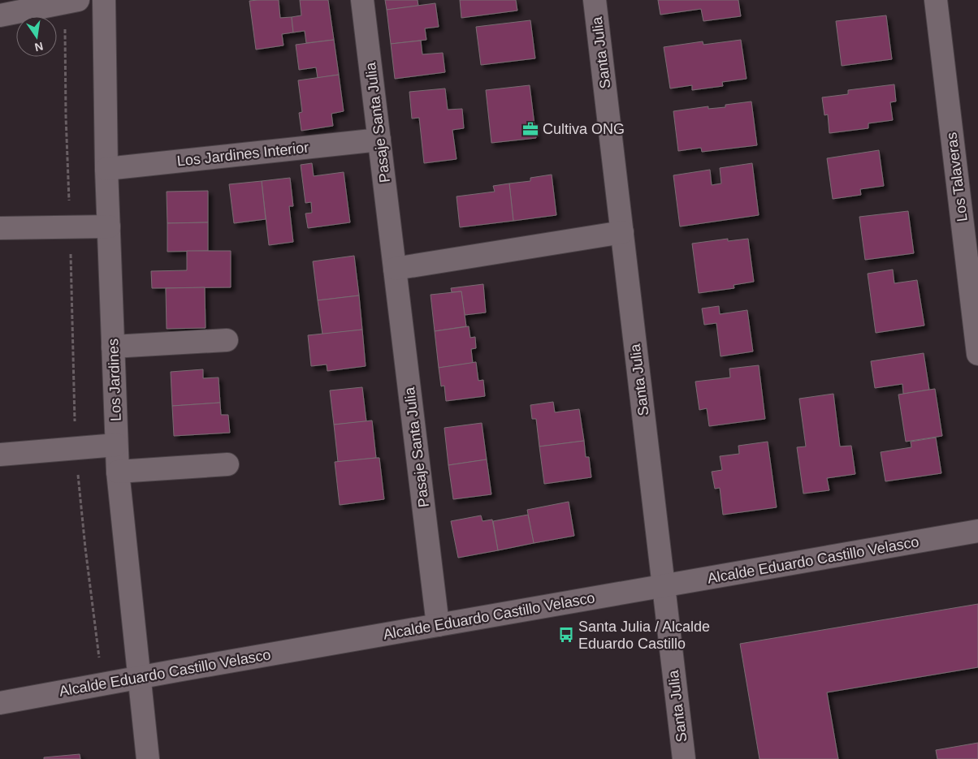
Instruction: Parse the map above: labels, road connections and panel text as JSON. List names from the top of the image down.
{
  "streets": {
    "street": [
      "Santa Julia",
      "Pasaje Santa Julia",
      "Los Jardines Interior",
      "Los Talaveras",
      "Los Jardines",
      "Alcalde Eduardo Castillo Velasco"
    ]
  },
  "crossings": [
    ["Santa Julia", "Alcalde Eduardo Castillo Velasco"],
    ["Pasaje Santa Julia", "Los Jardines Interior"],
    ["Pasaje Santa Julia", "Alcalde Eduardo Castillo Velasco"],
    ["Los Jardines Interior", "Los Jardines"],
    ["Los Jardines", "Alcalde Eduardo Castillo Velasco"]
  ],
  "places": {
    "office": ["Cultiva ONG"],
    "bus stop": ["Santa Julia / Alcalde Eduardo Castillo"]
  },
  "north": "bottom"
}
